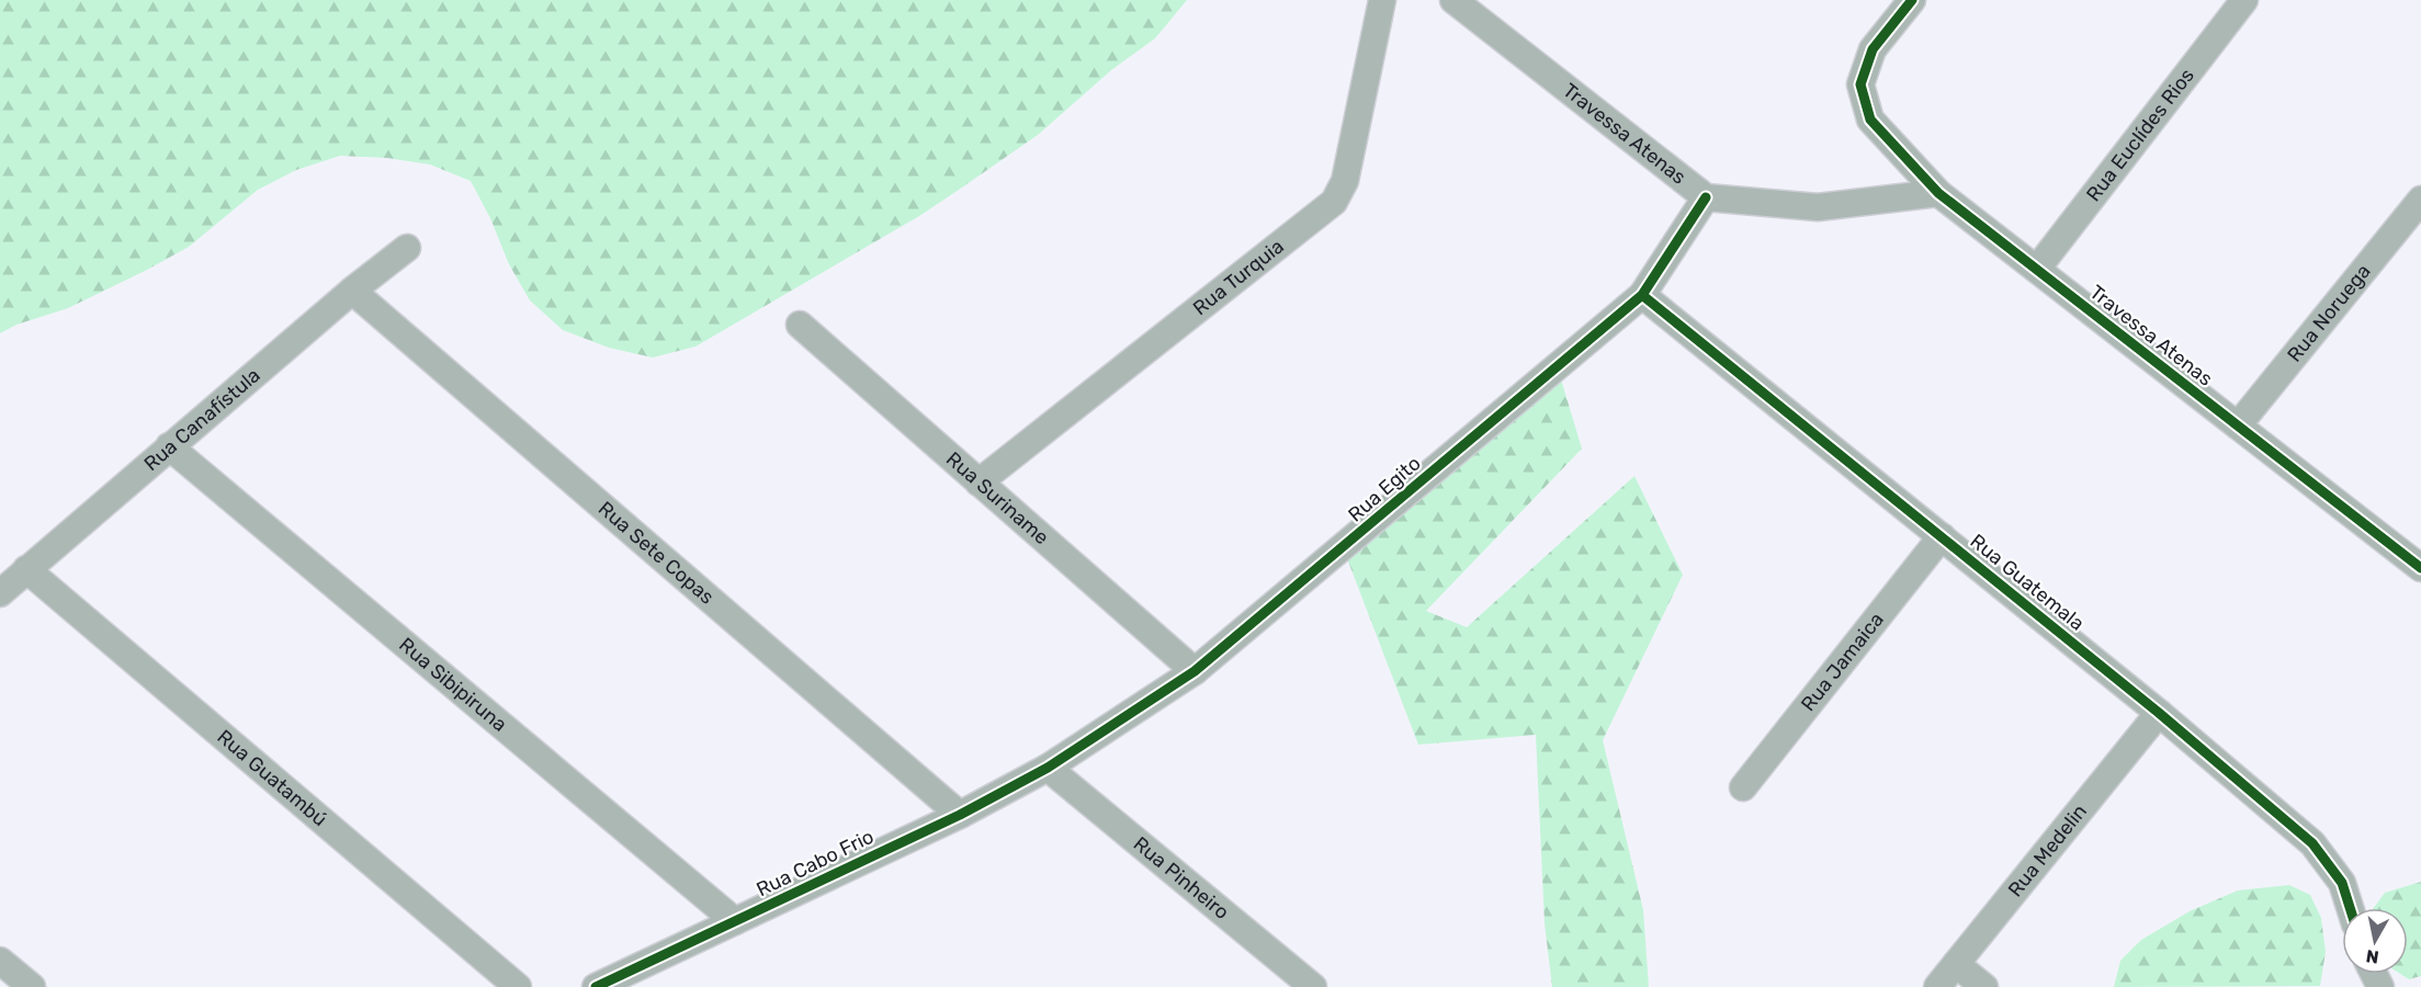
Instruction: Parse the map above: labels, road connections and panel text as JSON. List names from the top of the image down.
{
  "streets": {
    "street": [
      "Travessa Atenas",
      "Rua Euclídes Rios",
      "Rua Turquia",
      "Rua Noruega",
      "Rua Canafístula",
      "Rua Egito",
      "Rua Suriname",
      "Rua Sete Copas",
      "Rua Guatemala",
      "Rua Jamaica",
      "Rua Sibipiruna",
      "Rua Guatambú",
      "Rua Medelin",
      "Rua Cabo Frio",
      "Rua Pinheiro"
    ]
  },
  "crossings": [
    ["Travessa Atenas", "Rua Euclídes Rios"],
    ["Travessa Atenas", "Rua Noruega"],
    ["Travessa Atenas", "Rua Egito"],
    ["Rua Turquia", "Rua Suriname"],
    ["Rua Canafístula", "Rua Sete Copas"],
    ["Rua Canafístula", "Rua Sibipiruna"],
    ["Rua Canafístula", "Rua Guatambú"],
    ["Rua Egito", "Rua Suriname"],
    ["Rua Egito", "Rua Guatemala"],
    ["Rua Egito", "Rua Cabo Frio"],
    ["Rua Egito", "Rua Pinheiro"],
    ["Rua Sete Copas", "Rua Cabo Frio"],
    ["Rua Guatemala", "Rua Jamaica"],
    ["Rua Guatemala", "Rua Medelin"],
    ["Rua Sibipiruna", "Rua Cabo Frio"],
    ["Rua Cabo Frio", "Rua Pinheiro"]
  ],
  "north": "bottom"
}
